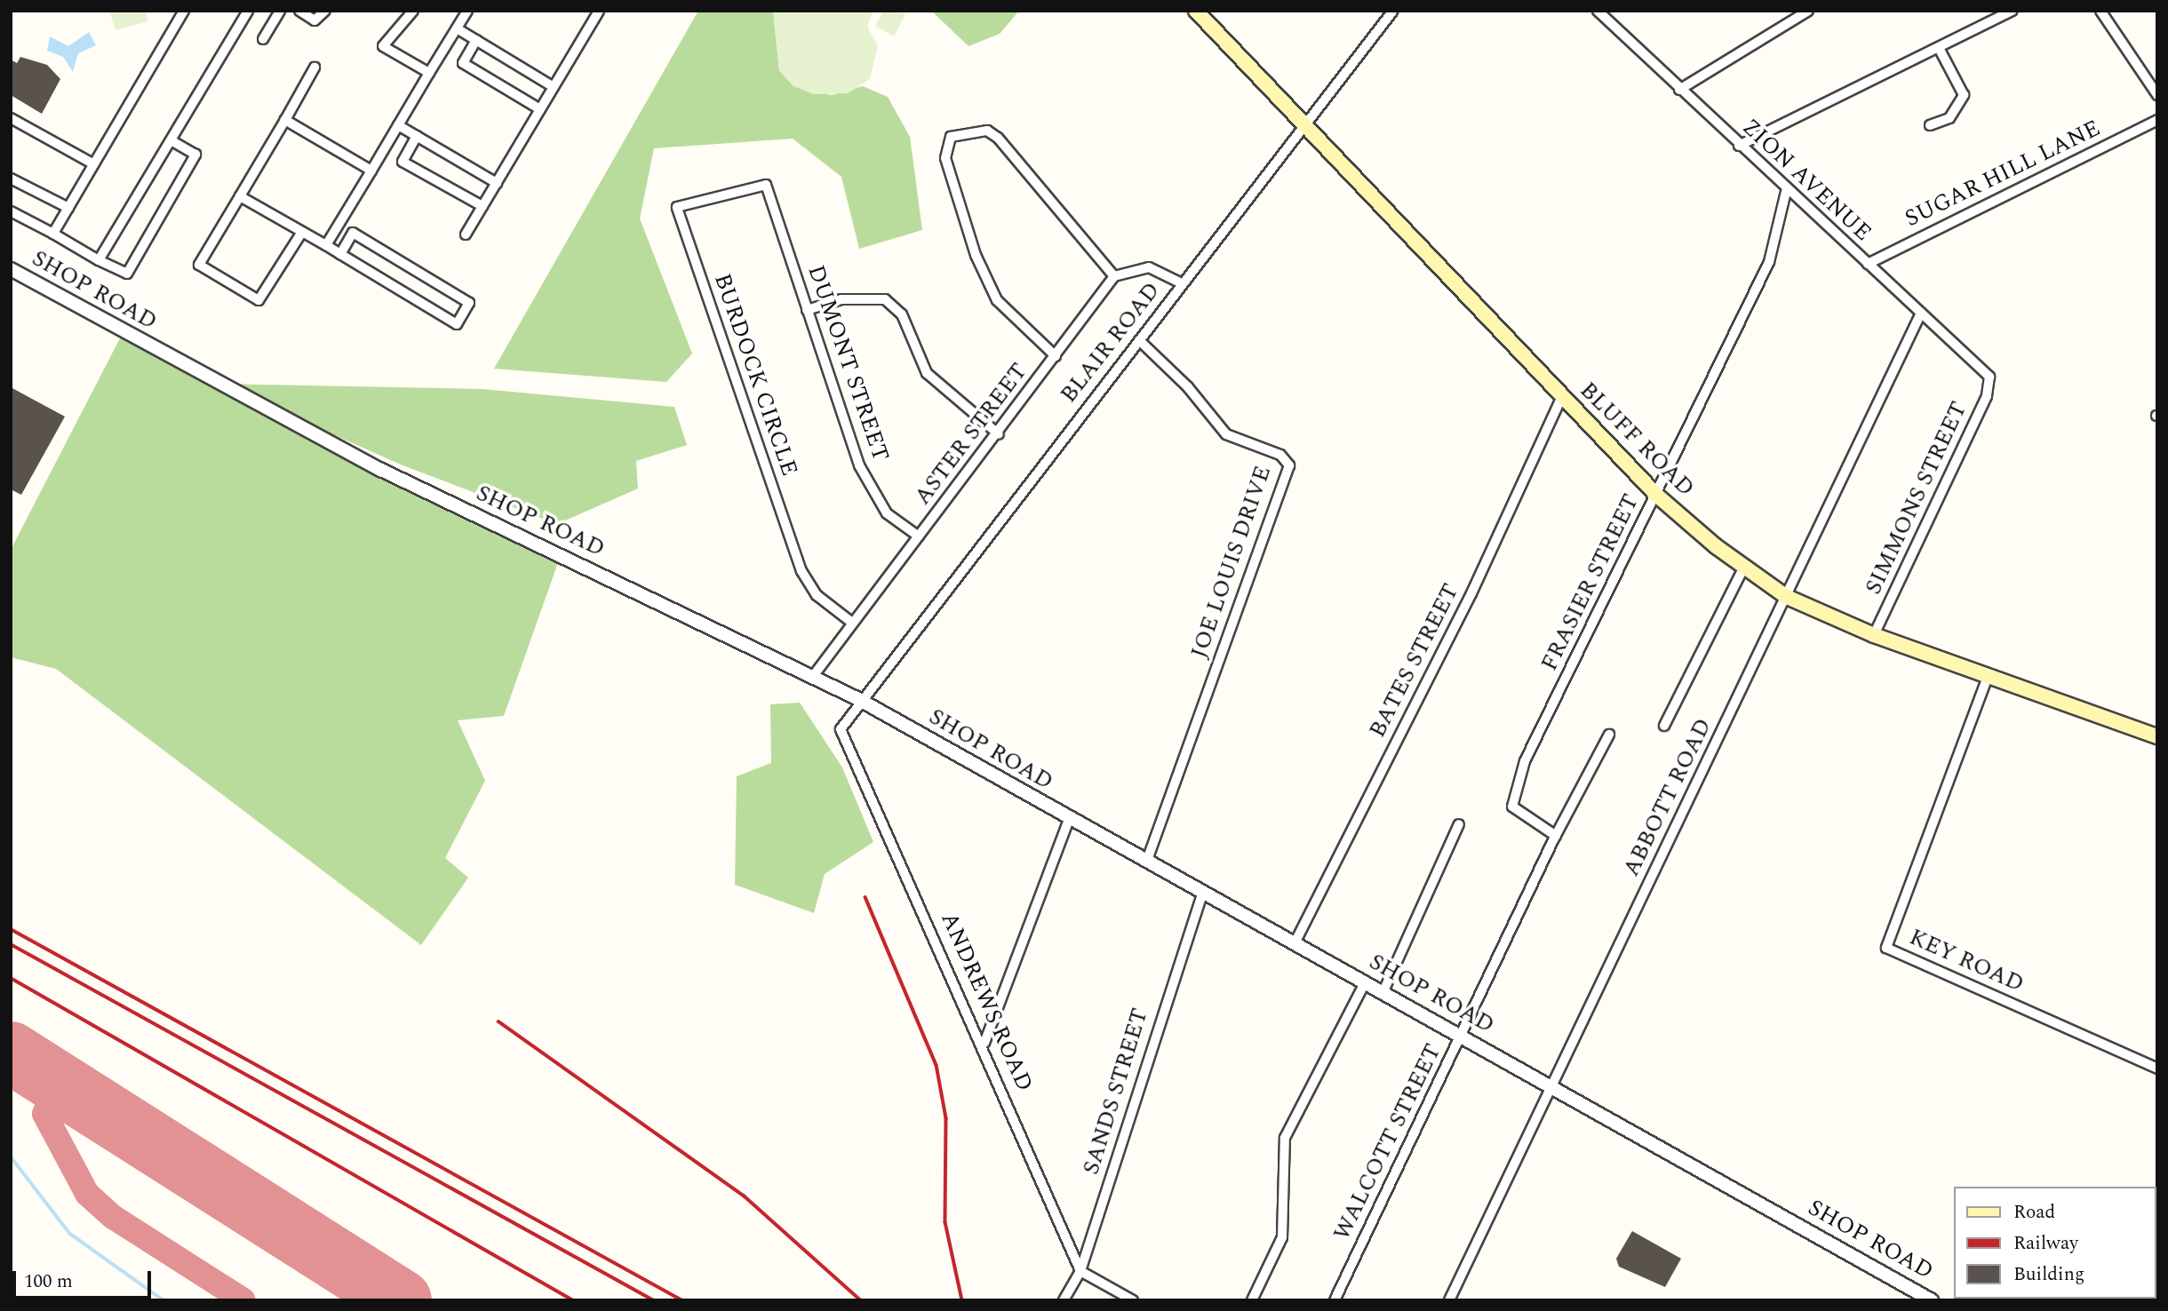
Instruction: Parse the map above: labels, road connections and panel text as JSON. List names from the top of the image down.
{
  "streets": {
    "main road": ["BLUFF ROAD"],
    "street": [
      "SUGAR HILL LANE",
      "ZION AVENUE",
      "SHOP ROAD",
      "BLAIR ROAD",
      "DUMONT STREET",
      "BURDOCK CIRCLE",
      "ASTER STREET",
      "SIMMONS STREET",
      "JOE LOUIS DRIVE",
      "FRASIER STREET",
      "BATES STREET",
      "ABBOTT ROAD",
      "KEY ROAD",
      "ANDREWS ROAD",
      "SANDS STREET",
      "WALCOTT STREET"
    ]
  },
  "crossings": [
    ["SUGAR HILL LANE", "ZION AVENUE"],
    ["ZION AVENUE", "SIMMONS STREET"],
    ["ZION AVENUE", "FRASIER STREET"],
    ["ZION AVENUE", "ABBOTT ROAD"],
    ["SHOP ROAD", "BLAIR ROAD"],
    ["SHOP ROAD", "ASTER STREET"],
    ["SHOP ROAD", "JOE LOUIS DRIVE"],
    ["SHOP ROAD", "BATES STREET"],
    ["SHOP ROAD", "ABBOTT ROAD"],
    ["SHOP ROAD", "ANDREWS ROAD"],
    ["SHOP ROAD", "SANDS STREET"],
    ["SHOP ROAD", "WALCOTT STREET"],
    ["BLAIR ROAD", "BLUFF ROAD"],
    ["BLAIR ROAD", "JOE LOUIS DRIVE"],
    ["BLAIR ROAD", "ANDREWS ROAD"],
    ["DUMONT STREET", "BURDOCK CIRCLE"],
    ["DUMONT STREET", "ASTER STREET"],
    ["BURDOCK CIRCLE", "ASTER STREET"],
    ["BLUFF ROAD", "SIMMONS STREET"],
    ["BLUFF ROAD", "FRASIER STREET"],
    ["BLUFF ROAD", "BATES STREET"],
    ["BLUFF ROAD", "ABBOTT ROAD"],
    ["BLUFF ROAD", "KEY ROAD"],
    ["FRASIER STREET", "WALCOTT STREET"],
    ["ANDREWS ROAD", "SANDS STREET"]
  ],
  "legend": ["Road", "Railway", "Building"],
  "scale_bar": "100 m"
}
